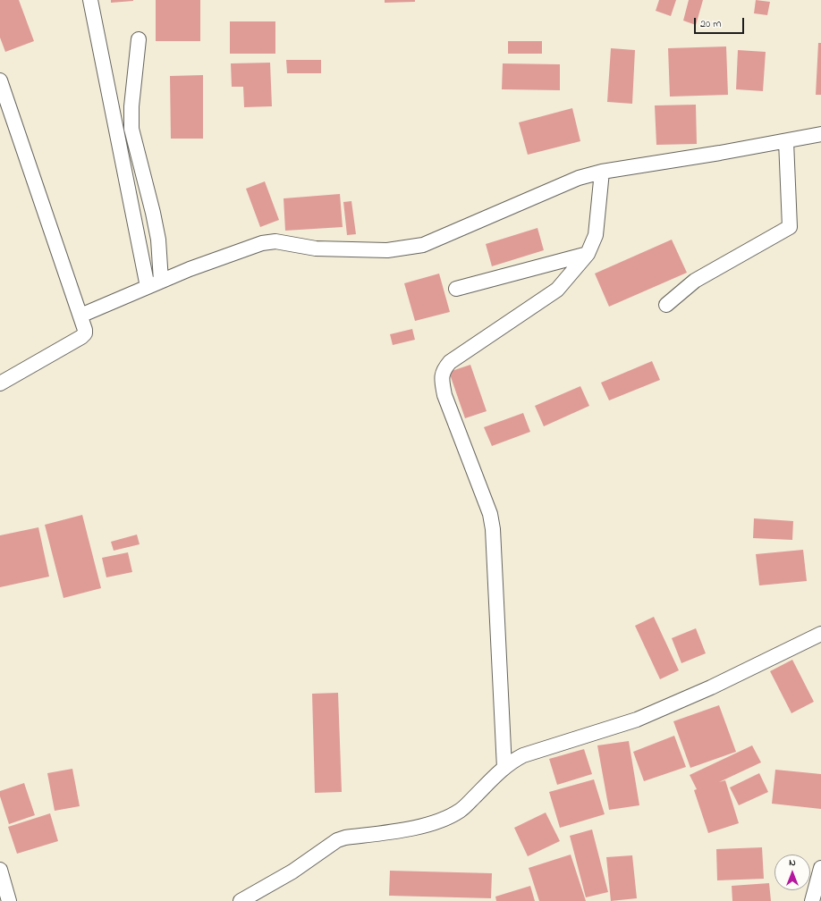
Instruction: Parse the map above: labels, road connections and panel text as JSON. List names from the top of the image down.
{
  "scale_bar": "20 m",
  "north": "top"
}
